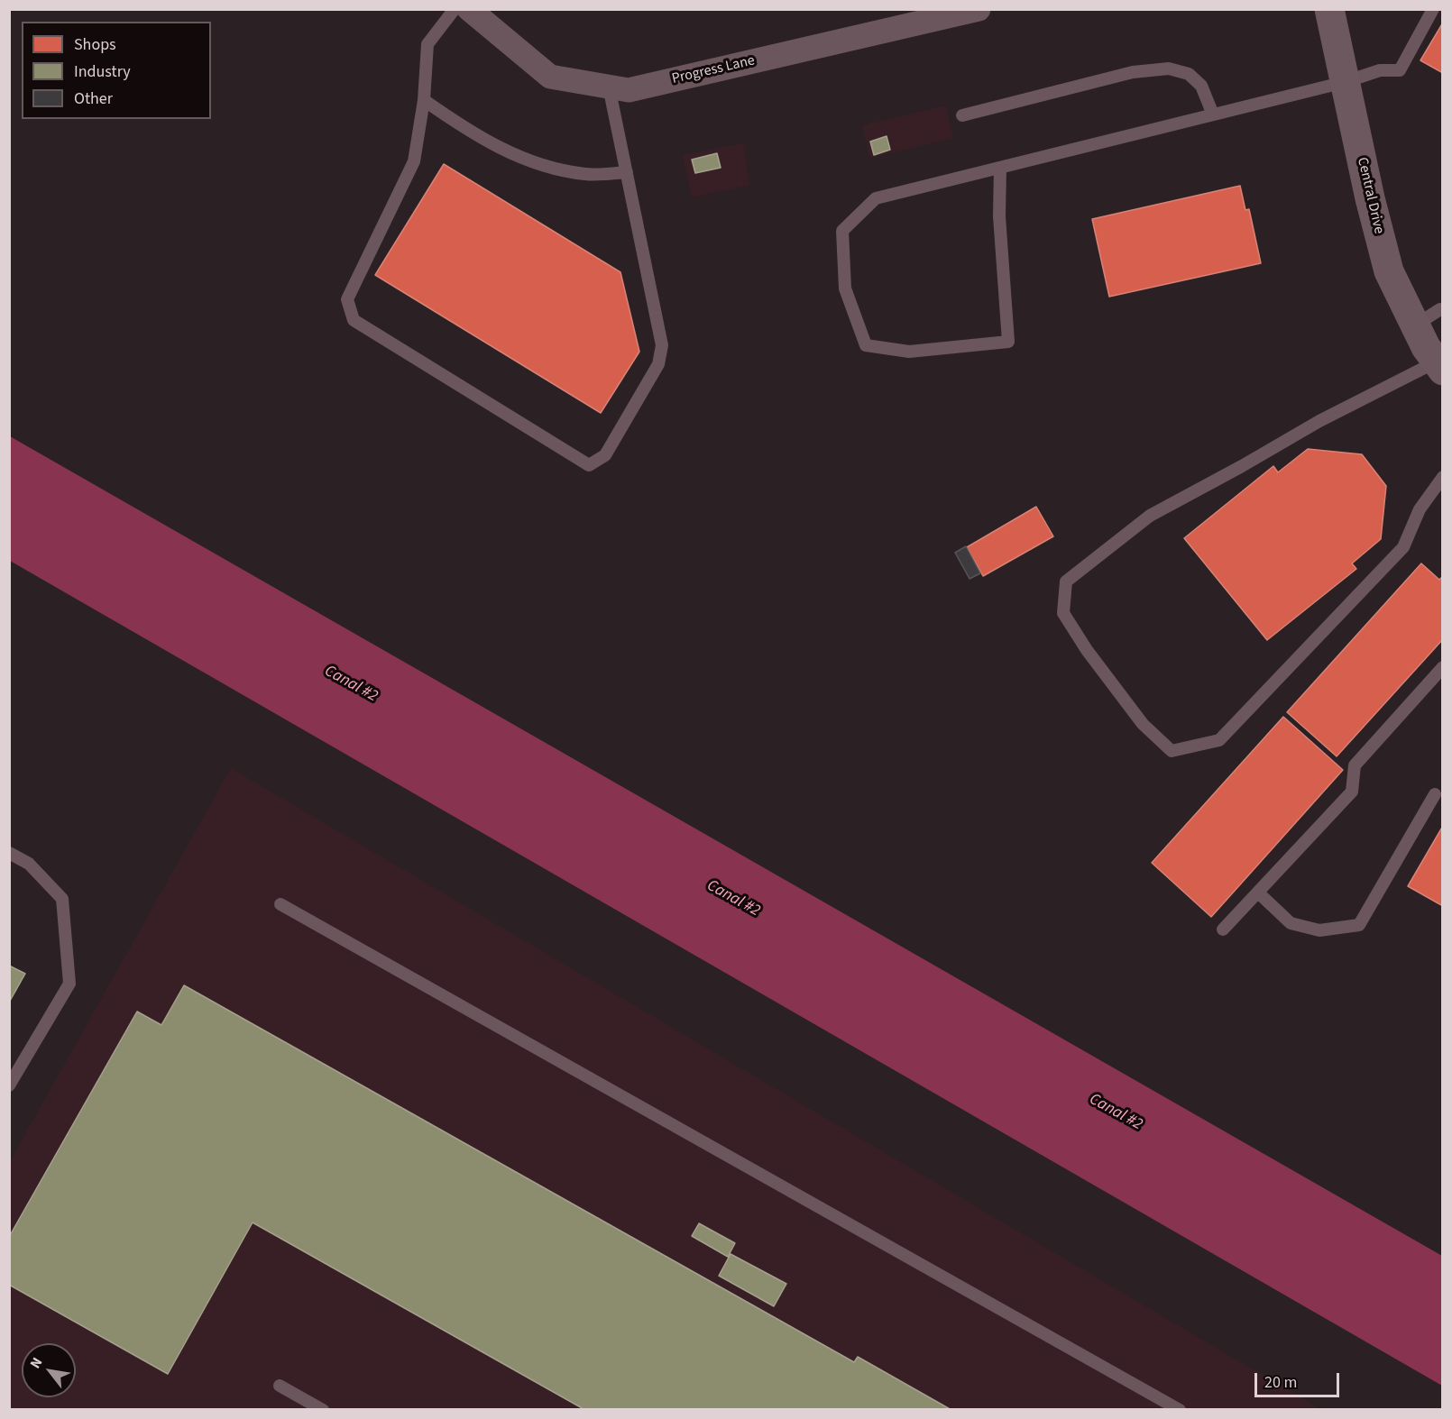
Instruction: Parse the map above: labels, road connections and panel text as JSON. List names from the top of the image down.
{
  "streets": {
    "street": ["Progress Lane", "Central Drive"]
  },
  "water": ["Canal #2"],
  "legend": ["Shops", "Industry", "Other"],
  "scale_bar": "20 m",
  "north": "top left"
}
